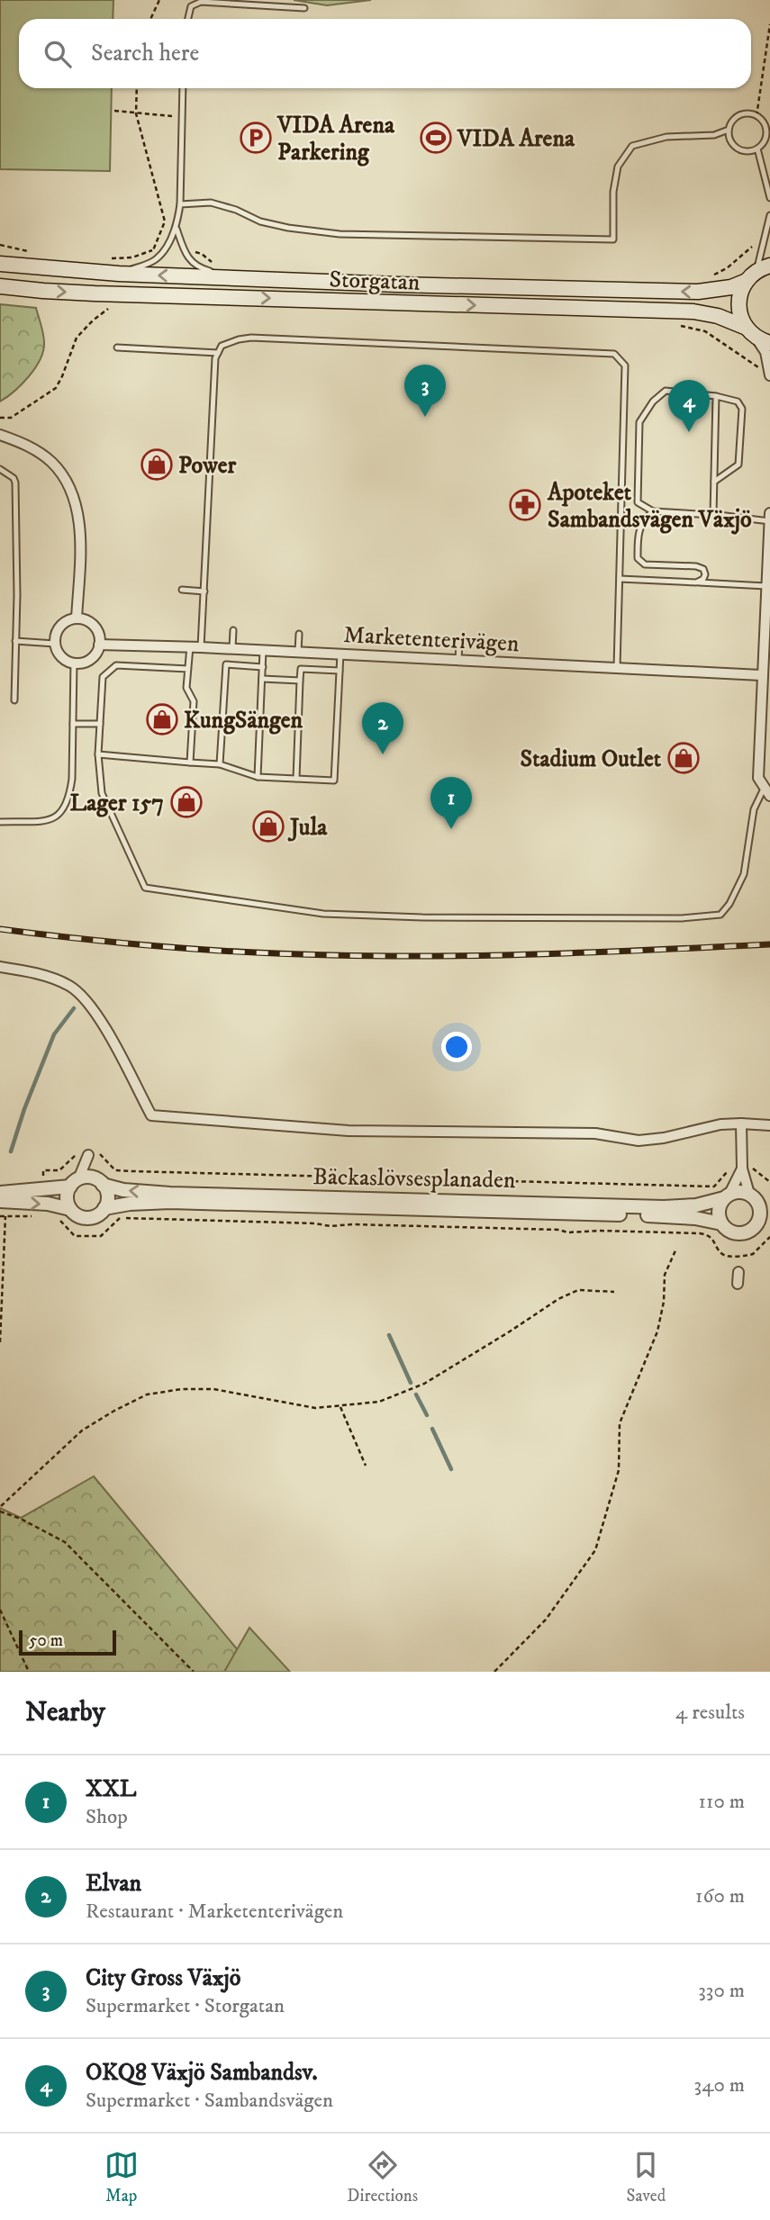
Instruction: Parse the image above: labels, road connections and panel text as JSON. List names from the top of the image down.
{
  "streets": {
    "main road": ["Storgatan"],
    "street": ["Marketenterivägen", "Bäckaslövsesplanaden"]
  },
  "places": {
    "parking": ["VIDA Arena Parkering"],
    "sports": ["VIDA Arena"],
    "shop": [
      "Power",
      "KungSängen",
      "Stadium Outlet",
      "Lager 157",
      "Jula"
    ],
    "pharmacy": ["Apoteket Sambandsvägen Växjö"]
  },
  "scale_bar": "50 m",
  "page": {
    "search": "Search here",
    "pins": [
      "3",
      "4",
      "2",
      "1"
    ],
    "scale": "50 m",
    "heading": ["Nearby", "4 results"],
    "list": [
      {
        "mark": "1",
        "name": "XXL",
        "note": "Shop",
        "value": "110 m"
      },
      {
        "mark": "2",
        "name": "Elvan",
        "note": "Restaurant · Marketenterivägen",
        "value": "160 m"
      },
      {
        "mark": "3",
        "name": "City Gross Växjö",
        "note": "Supermarket · Storgatan",
        "value": "330 m"
      },
      {
        "mark": "4",
        "name": "OKQ8 Växjö Sambandsv.",
        "note": "Supermarket · Sambandsvägen",
        "value": "340 m"
      }
    ],
    "nav": ["Map", "Directions", "Saved"]
  }
}
